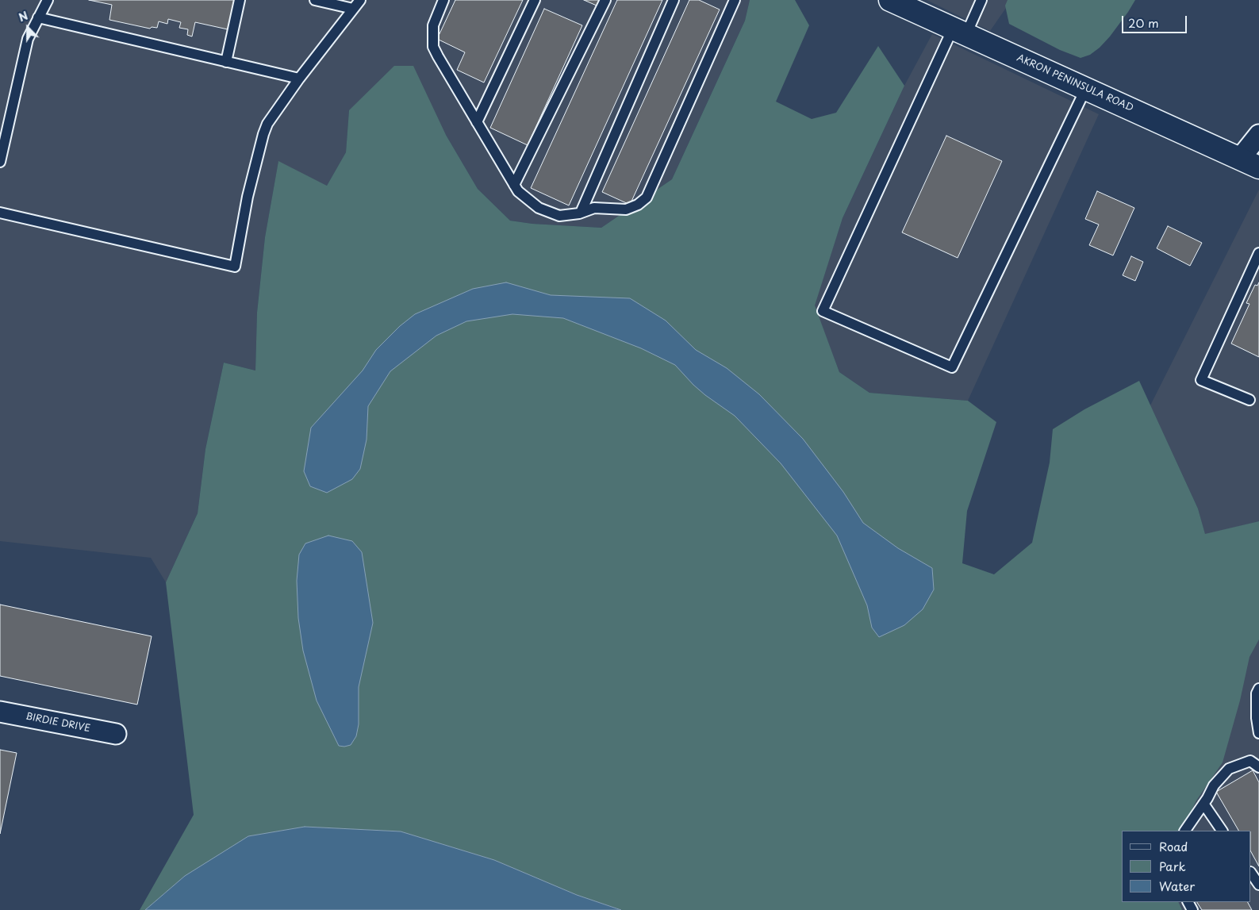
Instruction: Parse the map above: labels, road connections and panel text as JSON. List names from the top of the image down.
{
  "streets": {
    "street": ["AKRON PENINSULA ROAD", "BIRDIE DRIVE"]
  },
  "legend": ["Road", "Park", "Water"],
  "scale_bar": "20 m",
  "north": "top"
}
